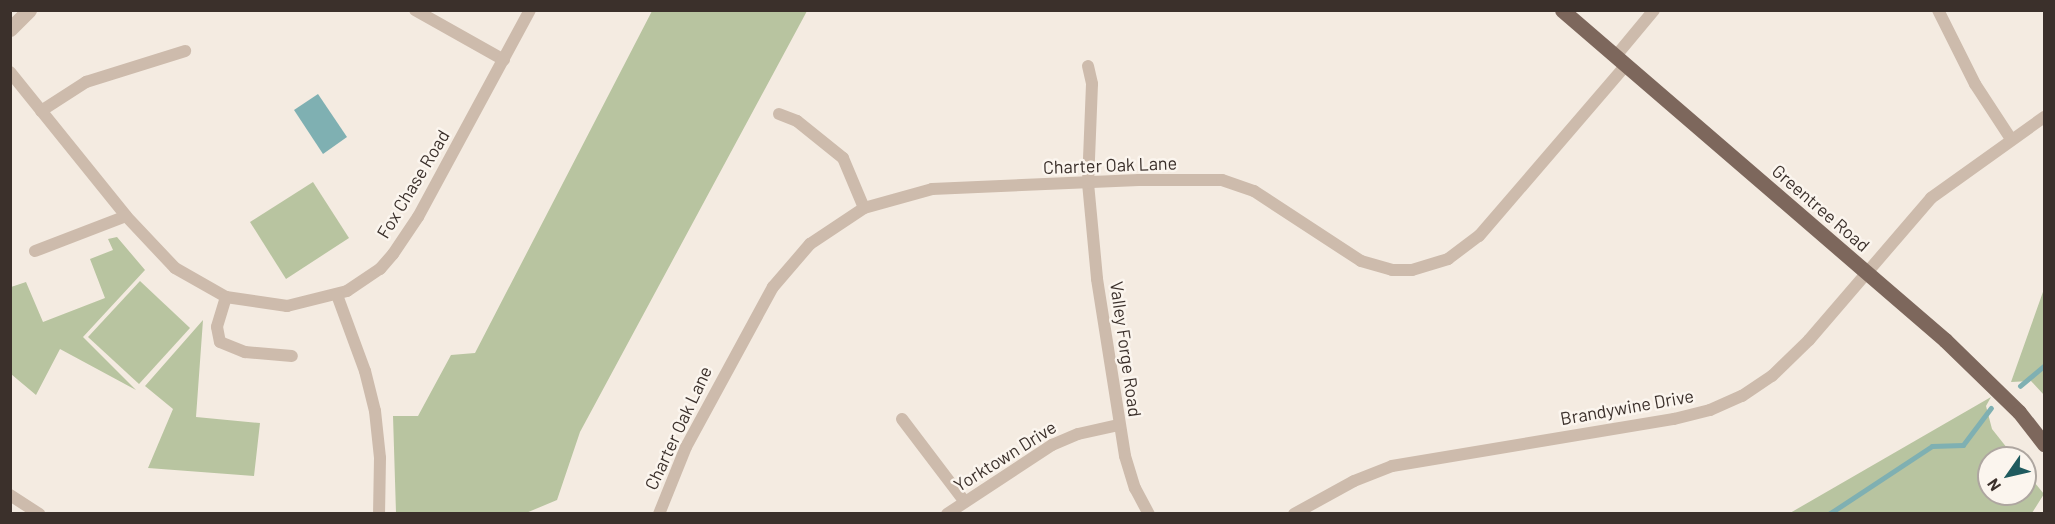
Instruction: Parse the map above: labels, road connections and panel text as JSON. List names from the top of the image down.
{
  "streets": {
    "main road": ["Greentree Road"],
    "street": [
      "Charter Oak Lane",
      "Fox Chase Road",
      "Valley Forge Road",
      "Brandywine Drive",
      "Yorktown Drive"
    ]
  },
  "crossings": [
    ["Charter Oak Lane", "Greentree Road"],
    ["Charter Oak Lane", "Valley Forge Road"],
    ["Greentree Road", "Brandywine Drive"],
    ["Valley Forge Road", "Yorktown Drive"]
  ],
  "north": "bottom left"
}
